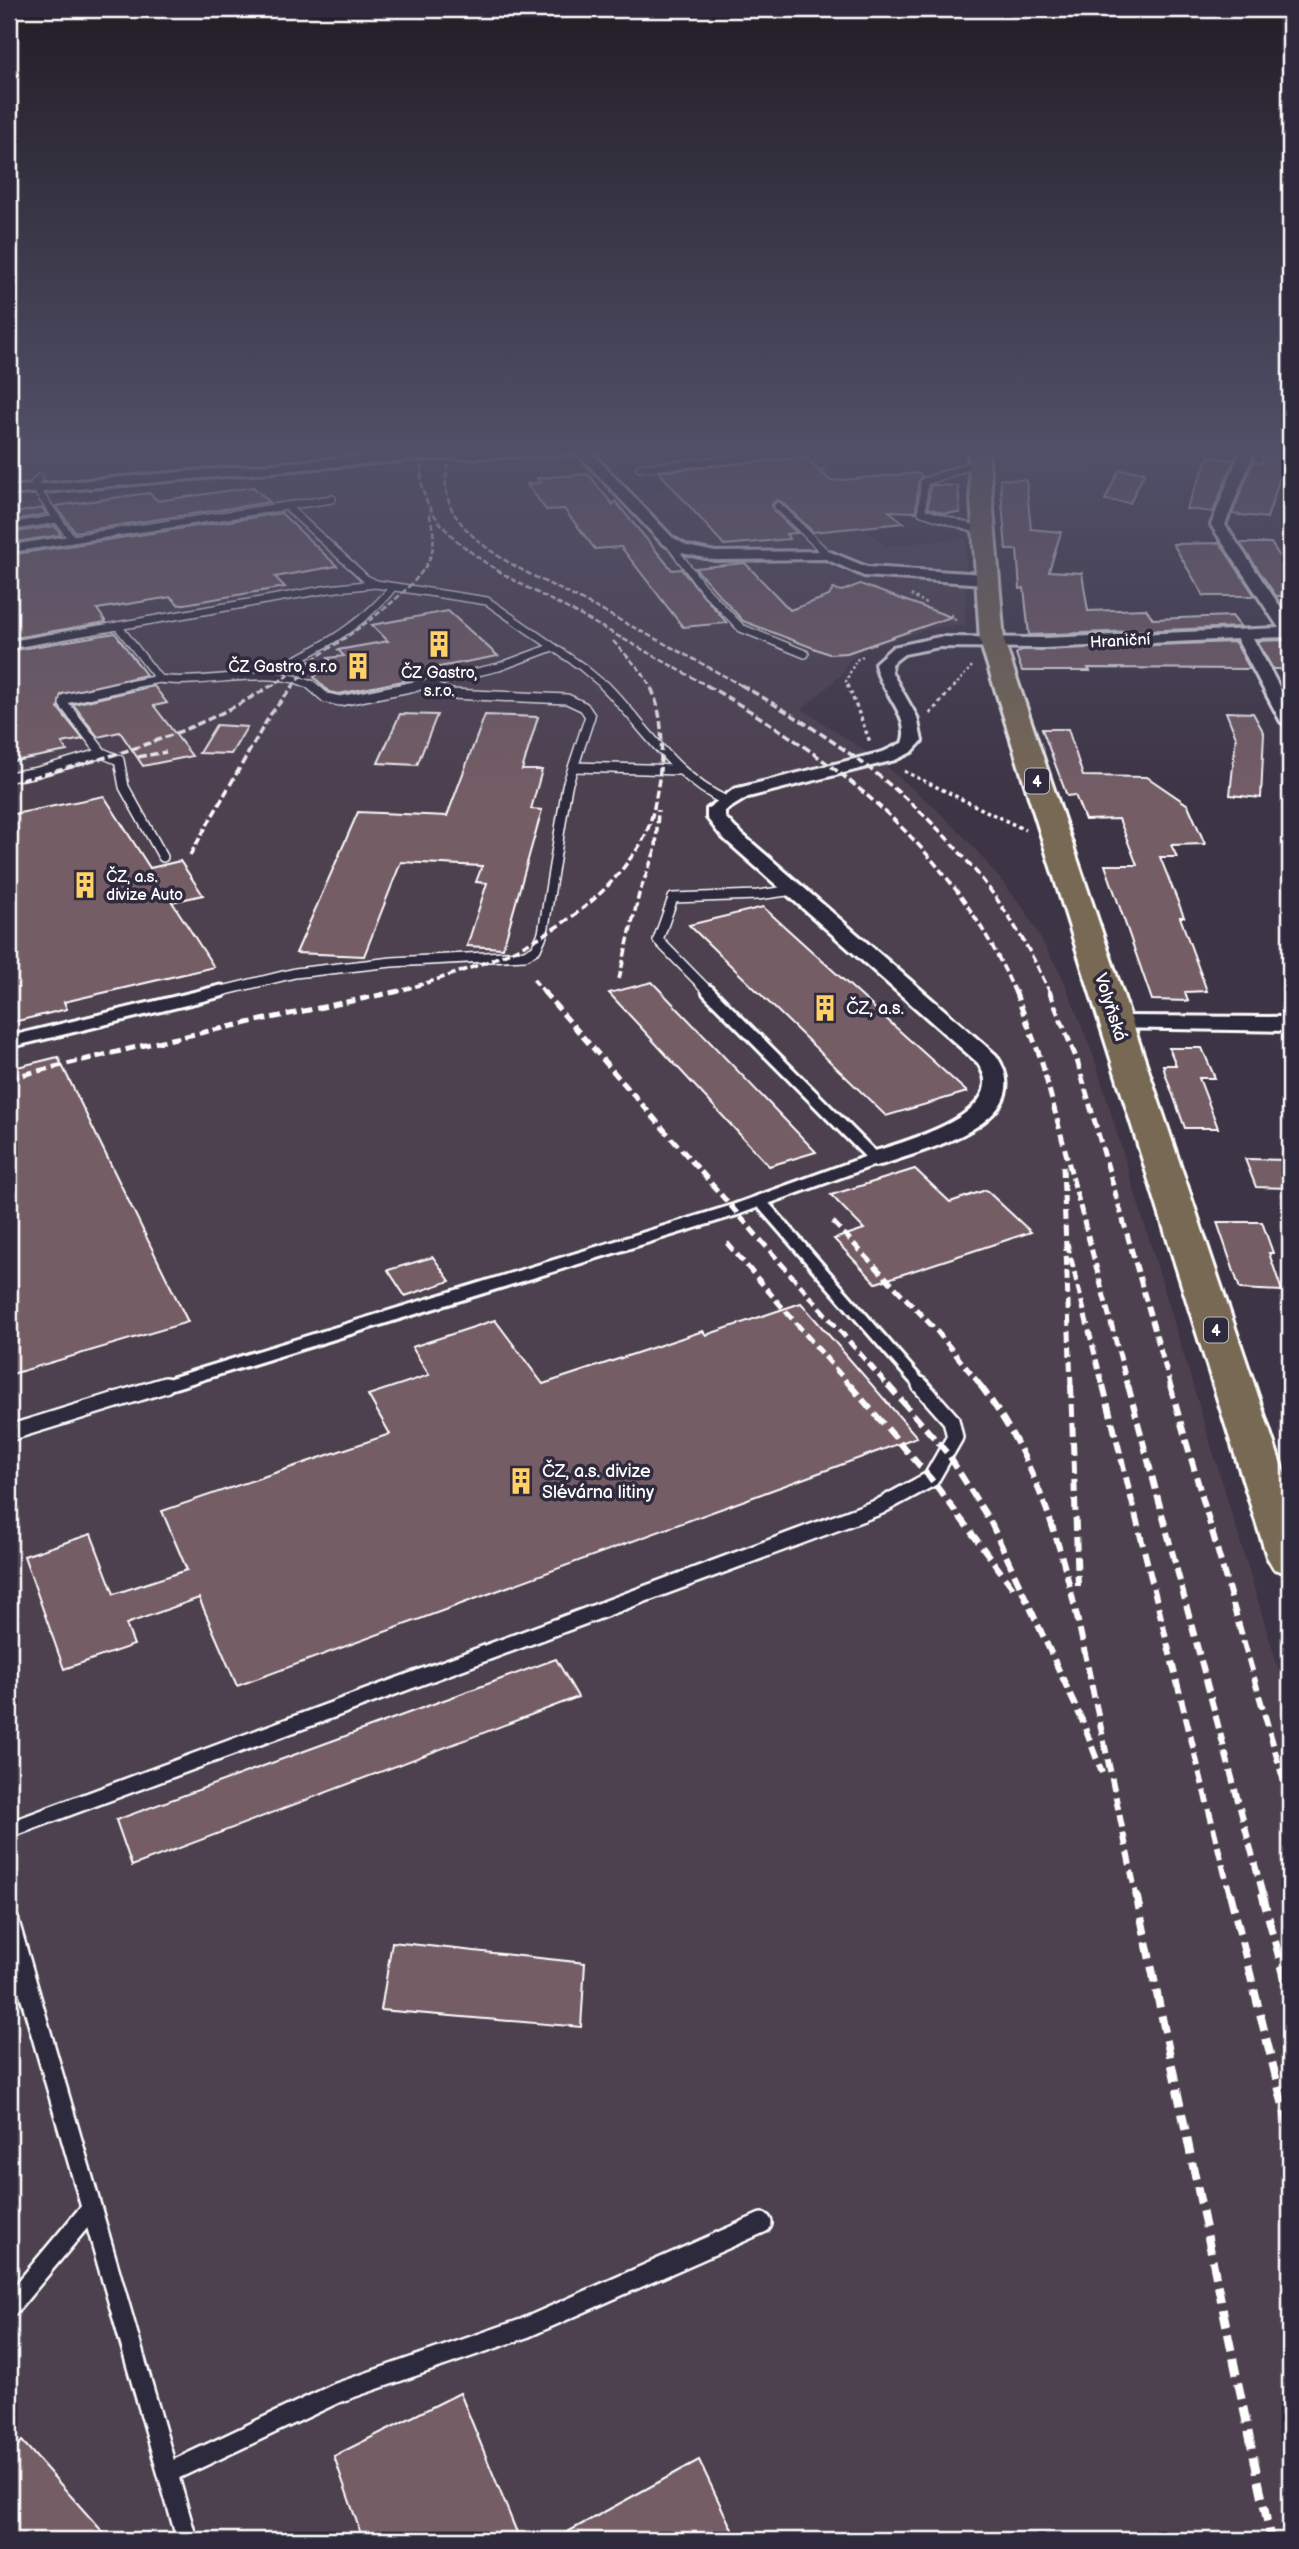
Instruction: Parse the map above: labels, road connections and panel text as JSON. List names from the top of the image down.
{
  "streets": {
    "main road": ["4", "Volyňská"],
    "street": ["Hraniční"]
  },
  "crossings": [
    ["Hraniční", "Volyňská"]
  ],
  "places": {
    "building": [
      "ČZ Gastro, s.r.o.",
      "ČZ Gastro, s.r.o",
      "ČZ, a.s. divize Auto",
      "ČZ, a.s.",
      "ČZ, a.s. divize Slévárna litiny"
    ]
  }
}
